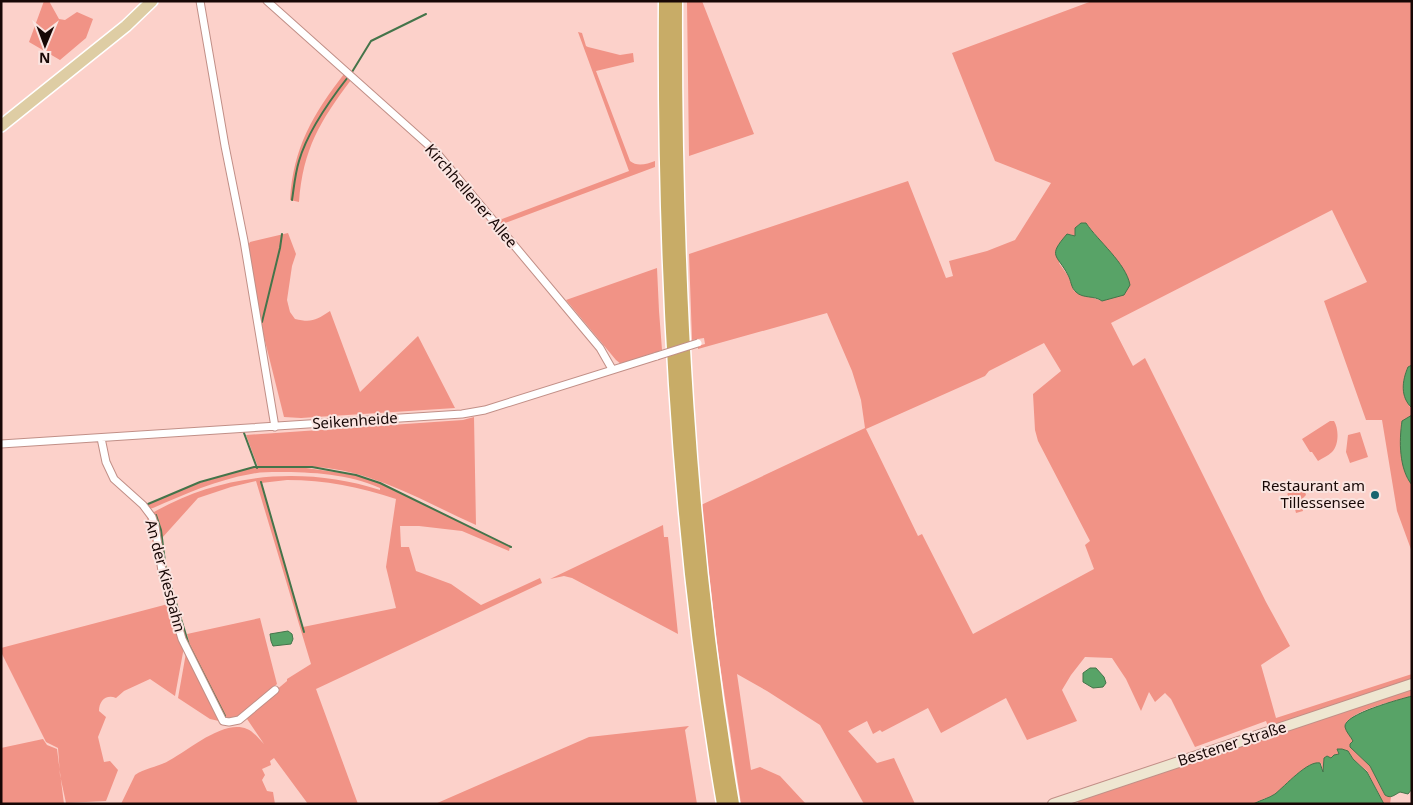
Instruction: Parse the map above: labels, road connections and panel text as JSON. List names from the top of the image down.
{
  "streets": {
    "street": [
      "Kirchhellener Allee",
      "Seikenheide",
      "An der Kiesbahn",
      "Bestener Straße"
    ]
  },
  "crossings": [
    ["Kirchhellener Allee", "Seikenheide"],
    ["Seikenheide", "An der Kiesbahn"]
  ],
  "places": ["Restaurant am Tillessensee"],
  "north": "bottom"
}
